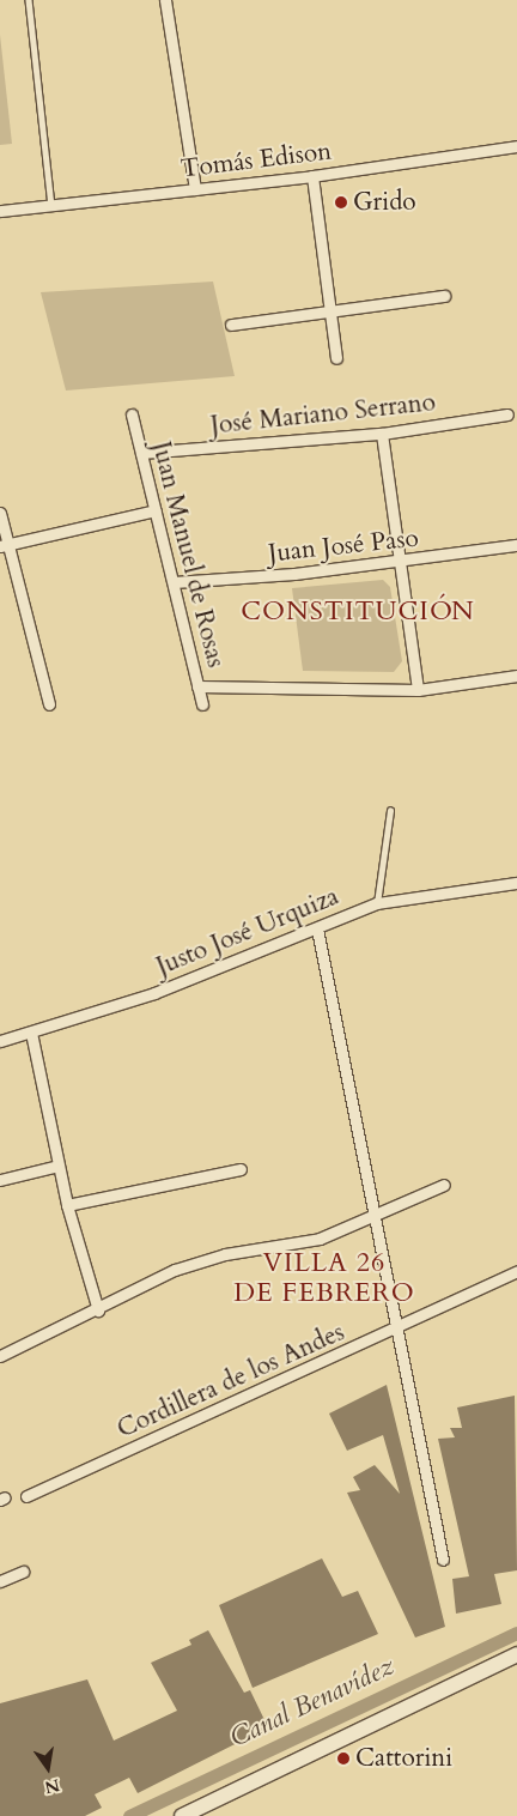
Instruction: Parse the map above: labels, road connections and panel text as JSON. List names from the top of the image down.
{
  "streets": {
    "street": [
      "Tomás Edison",
      "José Mariano Serrano",
      "Juan José Paso",
      "Juan Manuel de Rosas",
      "Justo José Urquiza",
      "Cordillera de los Andes"
    ]
  },
  "crossings": [
    ["José Mariano Serrano", "Juan Manuel de Rosas"],
    ["Juan José Paso", "Juan Manuel de Rosas"]
  ],
  "districts": ["CONSTITUCIÓN", "VILLA 26 DE FEBRERO"],
  "water": ["Canal Benavídez"],
  "places": ["Grido", "Cattorini"],
  "north": "bottom"
}
